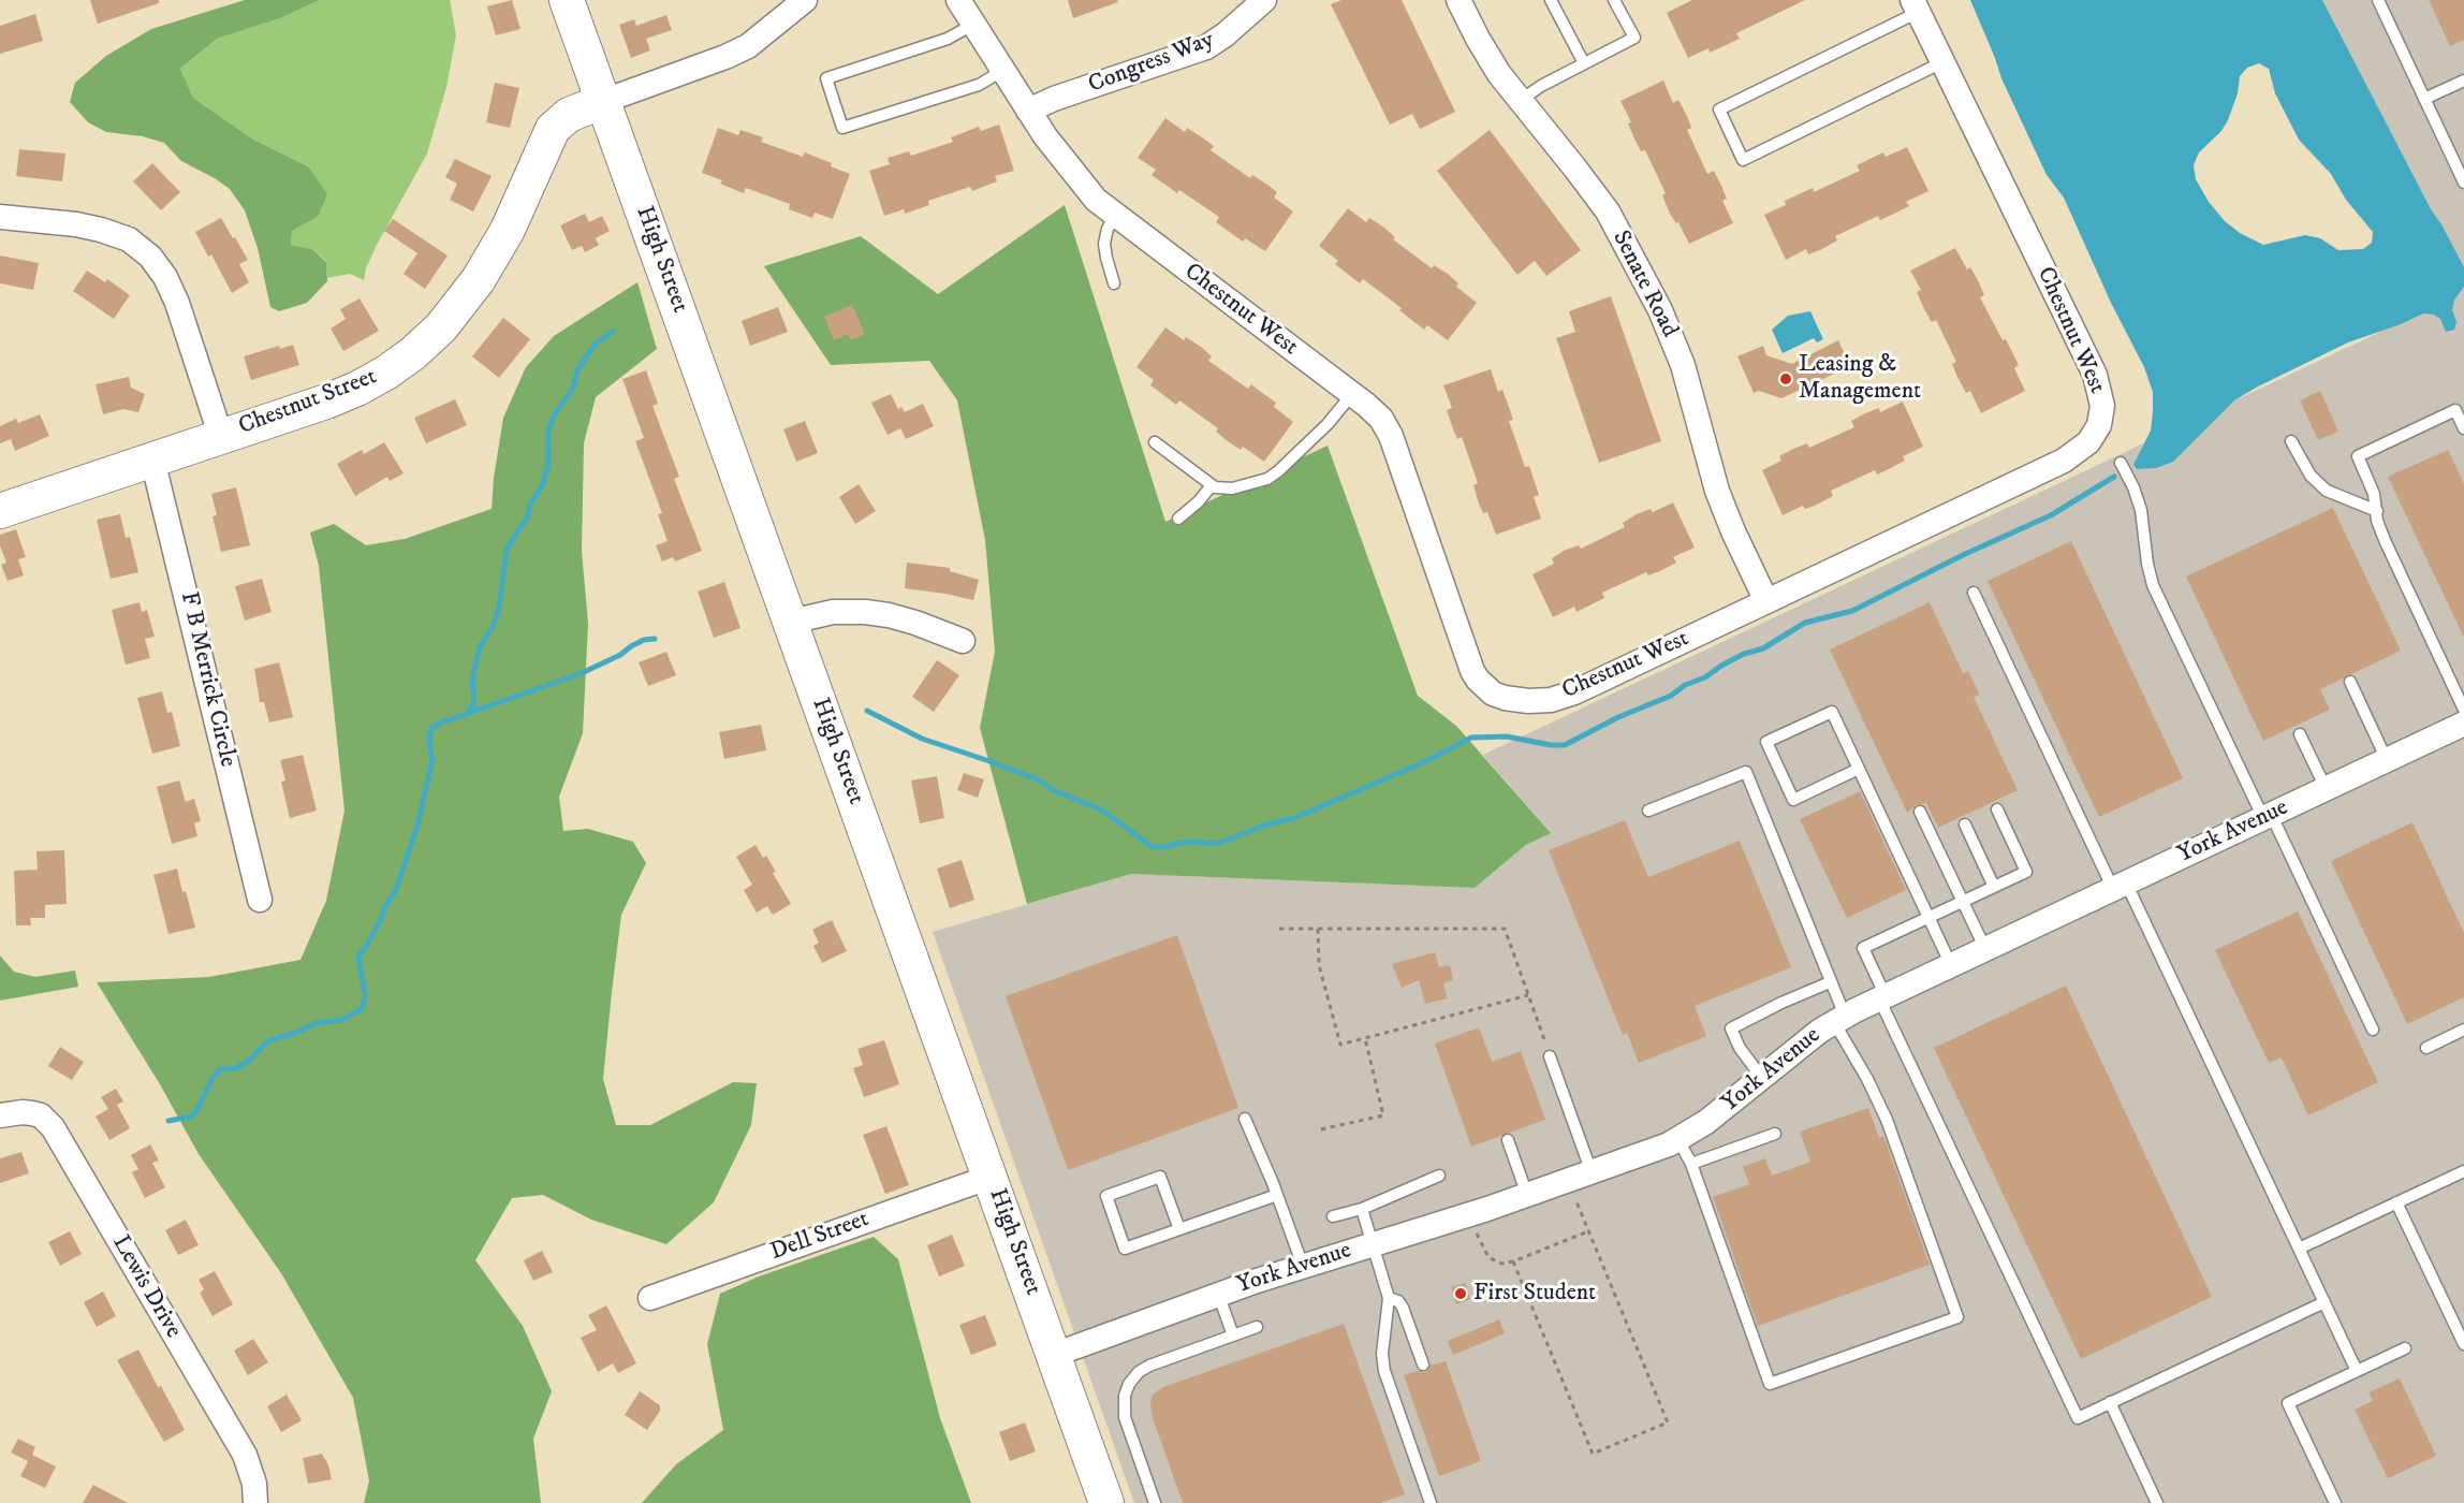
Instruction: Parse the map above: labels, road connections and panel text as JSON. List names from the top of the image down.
{
  "streets": {
    "main road": ["High Street", "Chestnut Street"],
    "street": [
      "Congress Way",
      "Senate Road",
      "Chestnut West",
      "F B Merrick Circle",
      "York Avenue",
      "Dell Street",
      "Lewis Drive"
    ]
  },
  "crossings": [
    ["Congress Way", "Chestnut West"],
    ["High Street", "Chestnut Street"],
    ["High Street", "York Avenue"],
    ["High Street", "Dell Street"],
    ["Senate Road", "Chestnut West"],
    ["Chestnut Street", "F B Merrick Circle"]
  ],
  "places": ["Leasing & Management", "First Student"]
}
